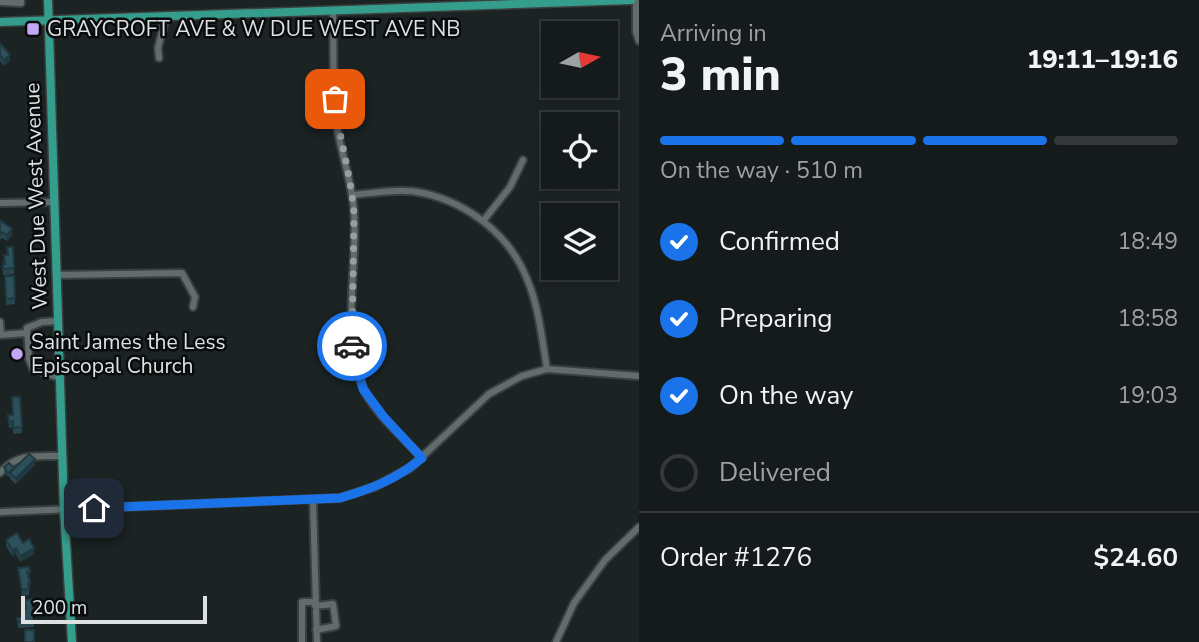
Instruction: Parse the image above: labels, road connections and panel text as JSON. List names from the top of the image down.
{
  "streets": {
    "main road": ["West Due West Avenue"]
  },
  "places": {
    "transit": ["GRAYCROFT AVE & W DUE WEST AVE NB"],
    "other": ["Saint James the Less Episcopal Church"]
  },
  "scale_bar": "200 m",
  "north": "right",
  "page": {
    "heading": ["3 min", "Arriving in", "19:11–19:16"],
    "panel": ["Order #1276", "$24.60"],
    "bar": "On the way · 510 m",
    "list": [
      ["Confirmed", "18:49"],
      ["Preparing", "18:58"],
      ["On the way", "19:03"],
      "Delivered"
    ],
    "scale": "200 m"
  }
}
